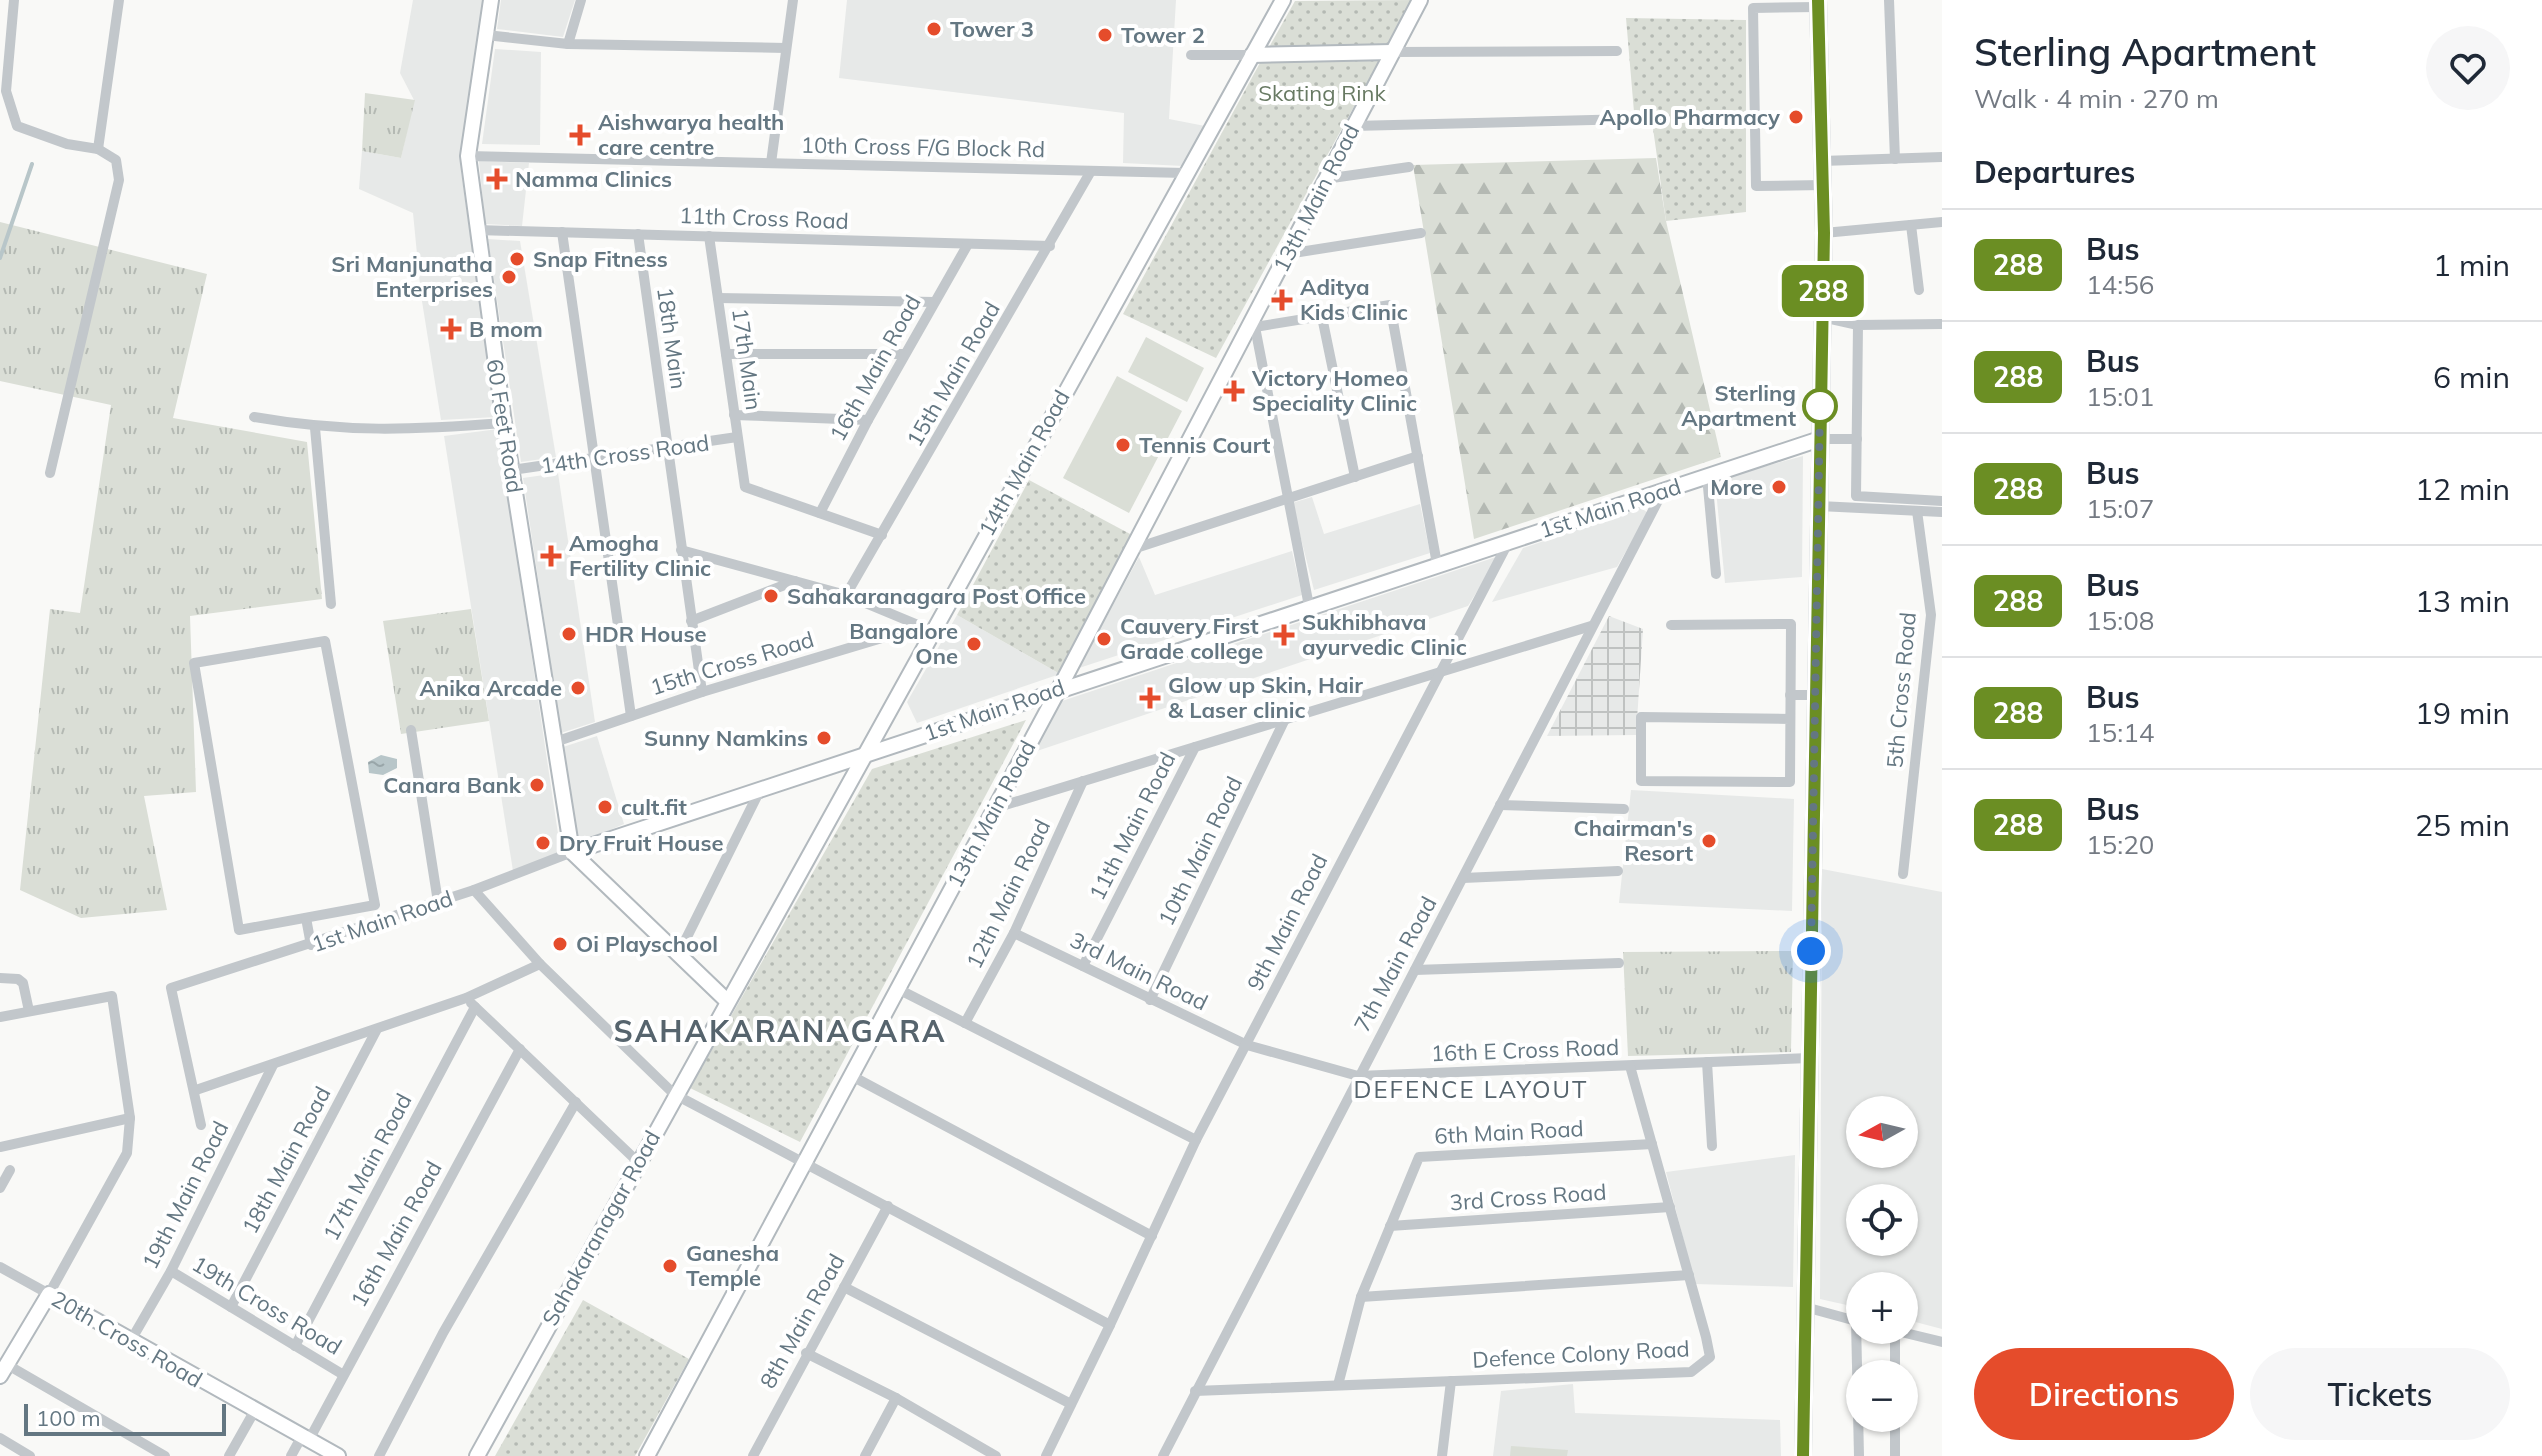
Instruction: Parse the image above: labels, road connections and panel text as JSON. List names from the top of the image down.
{
  "streets": {
    "street": [
      "10th Cross F/G Block Rd",
      "13th Main Road",
      "11th Cross Road",
      "18th Main",
      "17th Main",
      "16th Main Road",
      "15th Main Road",
      "60 Feet Road",
      "14th Cross Road",
      "14th Main Road",
      "1st Main Road",
      "15th Cross Road",
      "5th Cross Road",
      "11th Main Road",
      "10th Main Road",
      "12th Main Road",
      "9th Main Road",
      "7th Main Road",
      "3rd Main Road",
      "16th E Cross Road",
      "6th Main Road",
      "18th Main Road",
      "17th Main Road",
      "19th Main Road",
      "3rd Cross Road",
      "Sahakaranagar Road",
      "19th Cross Road",
      "8th Main Road",
      "20th Cross Road",
      "Defence Colony Road"
    ]
  },
  "crossings": [
    ["10th Cross F/G Block Rd", "15th Main Road"],
    ["10th Cross F/G Block Rd", "60 Feet Road"],
    ["10th Cross F/G Block Rd", "14th Main Road"],
    ["13th Main Road", "1st Main Road"],
    ["11th Cross Road", "18th Main"],
    ["11th Cross Road", "17th Main"],
    ["11th Cross Road", "16th Main Road"],
    ["11th Cross Road", "15th Main Road"],
    ["11th Cross Road", "60 Feet Road"],
    ["18th Main", "14th Cross Road"],
    ["18th Main", "15th Cross Road"],
    ["17th Main", "16th Main Road"],
    ["17th Main", "14th Cross Road"],
    ["16th Main Road", "14th Cross Road"],
    ["16th Main Road", "19th Cross Road"],
    ["16th Main Road", "20th Cross Road"],
    ["60 Feet Road", "14th Cross Road"],
    ["60 Feet Road", "1st Main Road"],
    ["60 Feet Road", "15th Cross Road"],
    ["14th Main Road", "1st Main Road"],
    ["14th Main Road", "15th Cross Road"],
    ["14th Main Road", "Sahakaranagar Road"],
    ["1st Main Road", "9th Main Road"],
    ["1st Main Road", "7th Main Road"],
    ["1st Main Road", "Sahakaranagar Road"],
    ["11th Main Road", "3rd Main Road"],
    ["10th Main Road", "3rd Main Road"],
    ["12th Main Road", "3rd Main Road"],
    ["9th Main Road", "3rd Main Road"],
    ["9th Main Road", "16th E Cross Road"],
    ["7th Main Road", "16th E Cross Road"],
    ["7th Main Road", "Defence Colony Road"],
    ["3rd Main Road", "16th E Cross Road"],
    ["16th E Cross Road", "Defence Colony Road"],
    ["6th Main Road", "3rd Cross Road"],
    ["6th Main Road", "Defence Colony Road"],
    ["18th Main Road", "19th Cross Road"],
    ["17th Main Road", "19th Cross Road"],
    ["19th Main Road", "19th Cross Road"],
    ["19th Main Road", "20th Cross Road"],
    ["3rd Cross Road", "Defence Colony Road"]
  ],
  "districts": ["SAHAKARANAGARA", "DEFENCE LAYOUT"],
  "parks": ["Skating Rink"],
  "places": {
    "other": [
      "Tower 3",
      "Tower 2",
      "Apollo Pharmacy",
      "Snap Fitness",
      "Sri Manjunatha Enterprises",
      "Sterling Apartment",
      "Tennis Court",
      "More",
      "Sahakaranagara Post Office",
      "HDR House",
      "Cauvery First Grade college",
      "Bangalore One",
      "Anika Arcade",
      "Sunny Namkins",
      "Canara Bank",
      "cult.fit",
      "Chairman's Resort",
      "Dry Fruit House",
      "Oi Playschool",
      "Ganesha Temple"
    ],
    "health": [
      "Aishwarya health care centre",
      "Namma Clinics",
      "Aditya Kids Clinic",
      "B mom",
      "Victory Homeo Speciality Clinic",
      "Amogha Fertility Clinic",
      "Sukhibhava ayurvedic Clinic",
      "Glow up Skin, Hair & Laser clinic"
    ]
  },
  "lines": ["bus line 288"],
  "scale_bar": "100 m",
  "north": "left",
  "page": {
    "on_map": "288",
    "heading": [
      ["Sterling Apartment", "Walk · 4 min · 270 m"],
      "Departures"
    ],
    "list": [
      {
        "mark": "288",
        "name": "Bus",
        "note": "14:56",
        "value": "1 min"
      },
      {
        "mark": "288",
        "name": "Bus",
        "note": "15:01",
        "value": "6 min"
      },
      {
        "mark": "288",
        "name": "Bus",
        "note": "15:07",
        "value": "12 min"
      },
      {
        "mark": "288",
        "name": "Bus",
        "note": "15:08",
        "value": "13 min"
      },
      {
        "mark": "288",
        "name": "Bus",
        "note": "15:14",
        "value": "19 min"
      },
      {
        "mark": "288",
        "name": "Bus",
        "note": "15:20",
        "value": "25 min"
      }
    ],
    "map_buttons": ["+", "−"],
    "buttons": ["Directions", "Tickets"],
    "scale": "100 m"
  }
}
